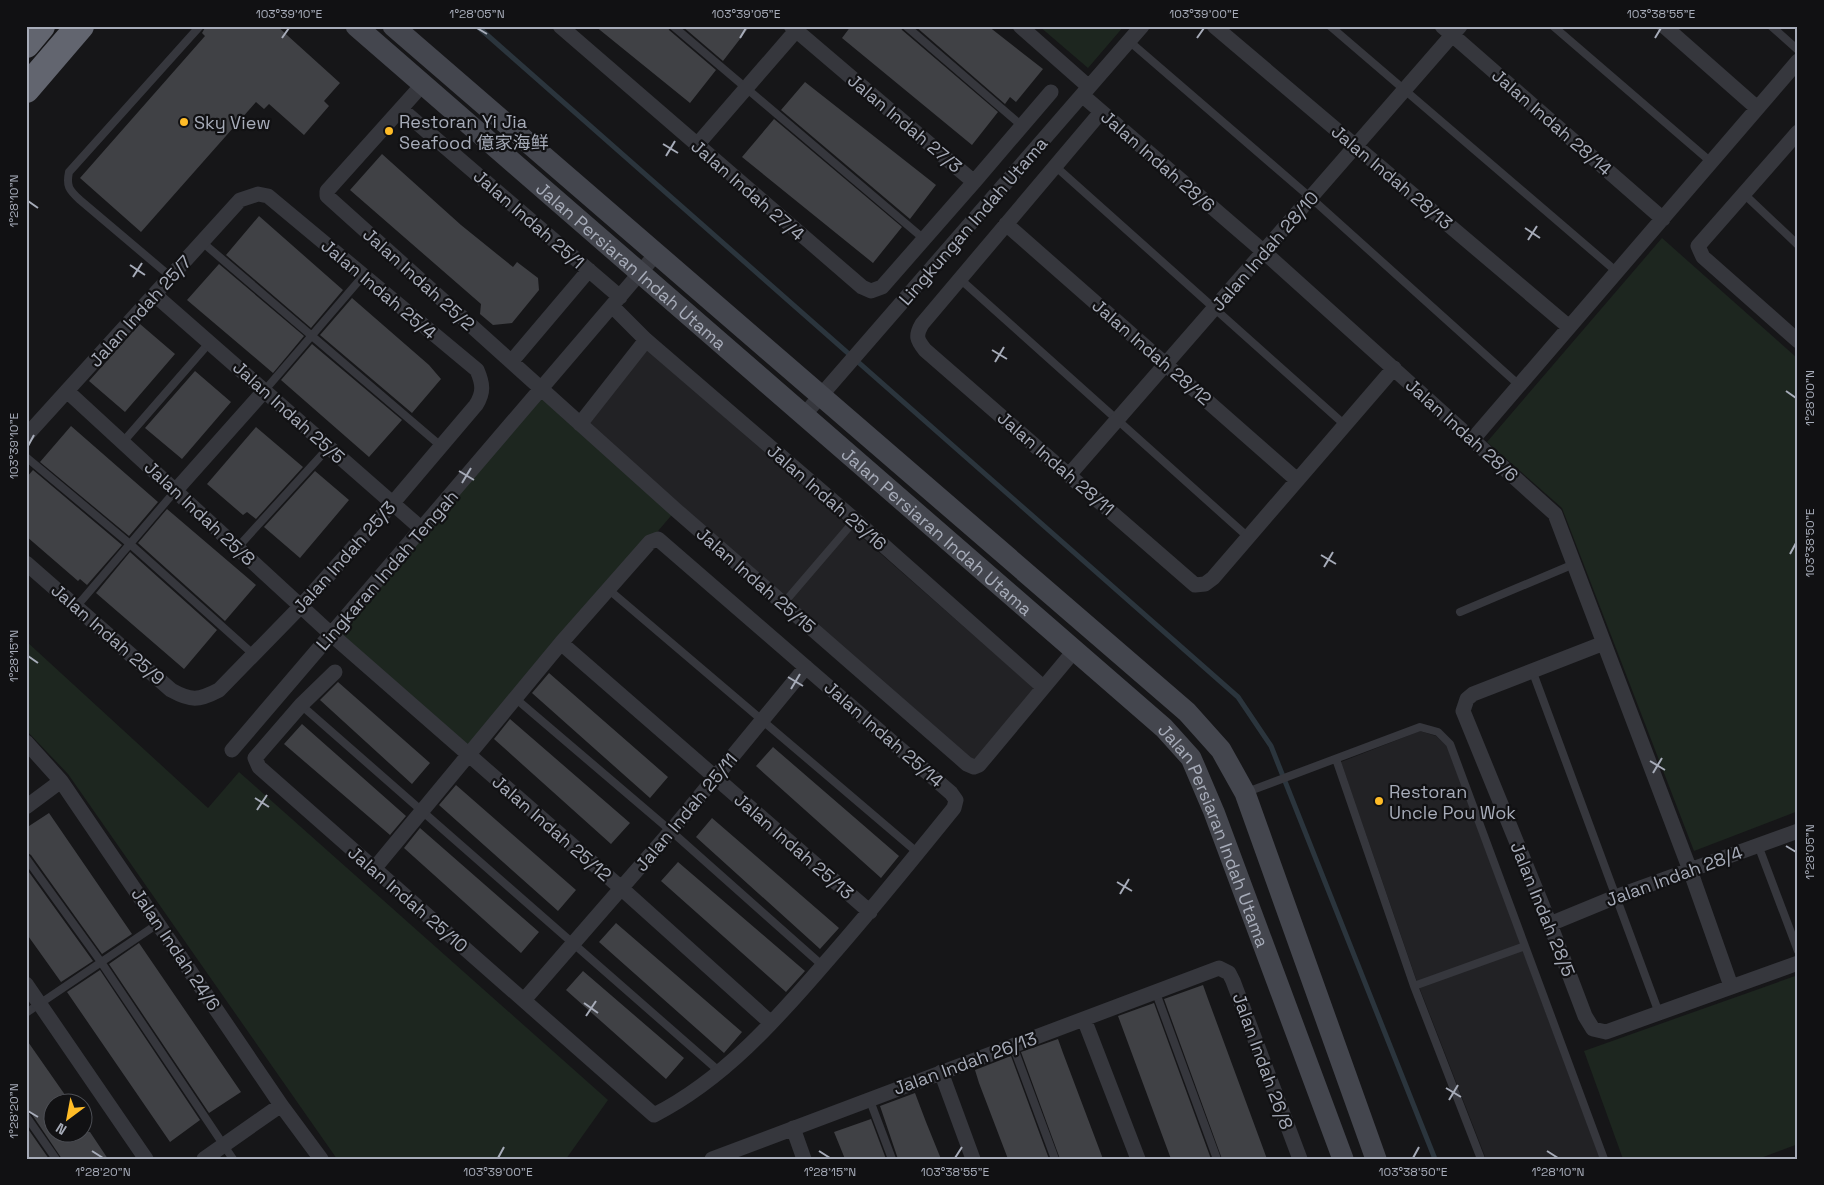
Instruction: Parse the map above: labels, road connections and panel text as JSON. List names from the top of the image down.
{
  "streets": {
    "main road": ["Jalan Persiaran Indah Utama"],
    "street": [
      "Jalan Indah 28/14",
      "Jalan Indah 27/3",
      "Jalan Indah 28/6",
      "Jalan Indah 28/13",
      "Jalan Indah 27/4",
      "Jalan Indah 25/1",
      "Lingkungan Indah Utama",
      "Jalan Indah 28/10",
      "Jalan Indah 25/2",
      "Jalan Indah 25/4",
      "Jalan Indah 25/7",
      "Jalan Indah 28/12",
      "Jalan Indah 25/5",
      "Jalan Indah 28/11",
      "Jalan Indah 25/16",
      "Jalan Indah 25/8",
      "Jalan Indah 25/3",
      "Lingkaran Indah Tengah",
      "Jalan Indah 25/15",
      "Jalan Indah 25/9",
      "Jalan Indah 25/14",
      "Jalan Indah 25/11",
      "Jalan Indah 25/12",
      "Jalan Indah 25/13",
      "Jalan Indah 28/4",
      "Jalan Indah 25/10",
      "Jalan Indah 28/5",
      "Jalan Indah 24/6",
      "Jalan Indah 26/8",
      "Jalan Indah 26/13"
    ]
  },
  "crossings": [
    ["Jalan Indah 28/14", "Jalan Indah 28/10"],
    ["Jalan Indah 28/6", "Lingkungan Indah Utama"],
    ["Jalan Indah 28/6", "Jalan Indah 28/10"],
    ["Jalan Indah 28/6", "Jalan Indah 28/4"],
    ["Jalan Indah 28/13", "Jalan Indah 28/10"],
    ["Jalan Indah 25/1", "Jalan Indah 25/2"],
    ["Jalan Indah 25/1", "Jalan Indah 25/16"],
    ["Jalan Indah 25/1", "Lingkaran Indah Tengah"],
    ["Lingkungan Indah Utama", "Jalan Persiaran Indah Utama"],
    ["Jalan Indah 28/10", "Jalan Indah 28/12"],
    ["Jalan Indah 28/10", "Jalan Indah 28/11"],
    ["Jalan Persiaran Indah Utama", "Lingkaran Indah Tengah"],
    ["Jalan Indah 25/2", "Lingkaran Indah Tengah"],
    ["Jalan Indah 25/2", "Jalan Indah 25/15"],
    ["Jalan Indah 25/4", "Jalan Indah 25/7"],
    ["Jalan Indah 25/4", "Jalan Indah 25/3"],
    ["Jalan Indah 25/7", "Jalan Indah 25/5"],
    ["Jalan Indah 25/7", "Jalan Indah 25/8"],
    ["Jalan Indah 25/5", "Jalan Indah 25/3"],
    ["Jalan Indah 25/5", "Lingkaran Indah Tengah"],
    ["Jalan Indah 25/16", "Lingkaran Indah Tengah"],
    ["Jalan Indah 25/16", "Jalan Indah 25/15"],
    ["Jalan Indah 25/8", "Jalan Indah 25/3"],
    ["Jalan Indah 25/8", "Lingkaran Indah Tengah"],
    ["Jalan Indah 25/8", "Jalan Indah 25/12"],
    ["Jalan Indah 25/3", "Jalan Indah 25/9"],
    ["Lingkaran Indah Tengah", "Jalan Indah 25/15"],
    ["Lingkaran Indah Tengah", "Jalan Indah 25/12"],
    ["Jalan Indah 25/14", "Jalan Indah 25/11"],
    ["Jalan Indah 25/14", "Jalan Indah 25/12"],
    ["Jalan Indah 25/14", "Jalan Indah 25/13"],
    ["Jalan Indah 25/14", "Jalan Indah 25/10"],
    ["Jalan Indah 25/11", "Jalan Indah 25/12"],
    ["Jalan Indah 25/11", "Jalan Indah 25/13"],
    ["Jalan Indah 25/11", "Jalan Indah 25/10"],
    ["Jalan Indah 28/4", "Jalan Indah 28/5"],
    ["Jalan Indah 26/8", "Jalan Indah 26/13"]
  ],
  "places": ["Sky View", "Restoran Yi Jia Seafood 億家海鲜", "Restoran Uncle Pou Wok"],
  "north": "bottom left",
  "coordinates": [
    "103°39'10\"E",
    "1°28'05\"N",
    "103°39'05\"E",
    "103°39'00\"E",
    "103°38'55\"E",
    "1°28'10\"N",
    "1°28'00\"N",
    "103°38'50\"E",
    "1°28'15\"N",
    "1°28'20\"N"
  ]
}
